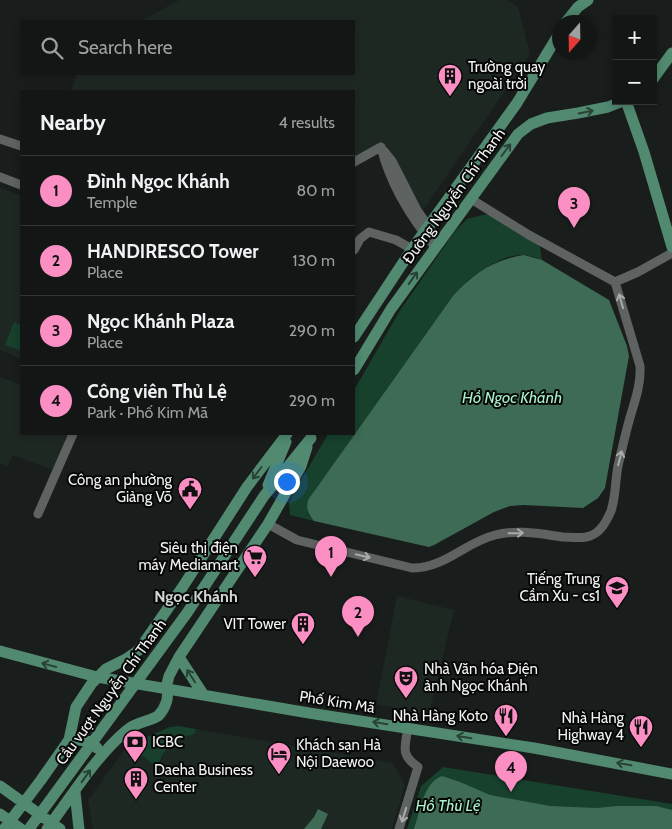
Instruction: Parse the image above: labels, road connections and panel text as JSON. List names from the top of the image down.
{
  "streets": {
    "main road": ["Đường Nguyễn Chí Thanh", "Cầu vượt Nguyễn Chí Thanh", "Phố Kim Mã"]
  },
  "one_way": ["Phố Kim Mã"],
  "districts": ["Ngọc Khánh"],
  "water": ["Hồ Ngọc Khánh", "Hồ Thủ Lệ"],
  "places": {
    "building": ["Trường quay ngoài trời", "VIT Tower", "Daeha Business Center"],
    "public building": ["Công an phường Giảng Võ"],
    "supermarket": ["Siêu thị điện máy Mediamart"],
    "school or university": ["Tiếng Trung Cầm Xu - cs1"],
    "theatre": ["Nhà Văn hóa Điện ảnh Ngọc Khánh"],
    "restaurant": ["Nhà Hàng Koto", "Nhà Hàng Highway 4"],
    "bank": ["ICBC"],
    "hotel": ["Khách sạn Hà Nội Daewoo"]
  },
  "north": "bottom",
  "page": {
    "map_buttons": ["+", "−"],
    "search": "Search here",
    "heading": ["Nearby", "4 results"],
    "list": [
      {
        "mark": "1",
        "name": "Đình Ngọc Khánh",
        "note": "Temple",
        "value": "80 m"
      },
      {
        "mark": "2",
        "name": "HANDIRESCO Tower",
        "note": "Place",
        "value": "130 m"
      },
      {
        "mark": "3",
        "name": "Ngọc Khánh Plaza",
        "note": "Place",
        "value": "290 m"
      },
      {
        "mark": "4",
        "name": "Công viên Thủ Lệ",
        "note": "Park · Phố Kim Mã",
        "value": "290 m"
      }
    ],
    "pins": [
      "3",
      "1",
      "2",
      "4"
    ]
  }
}
